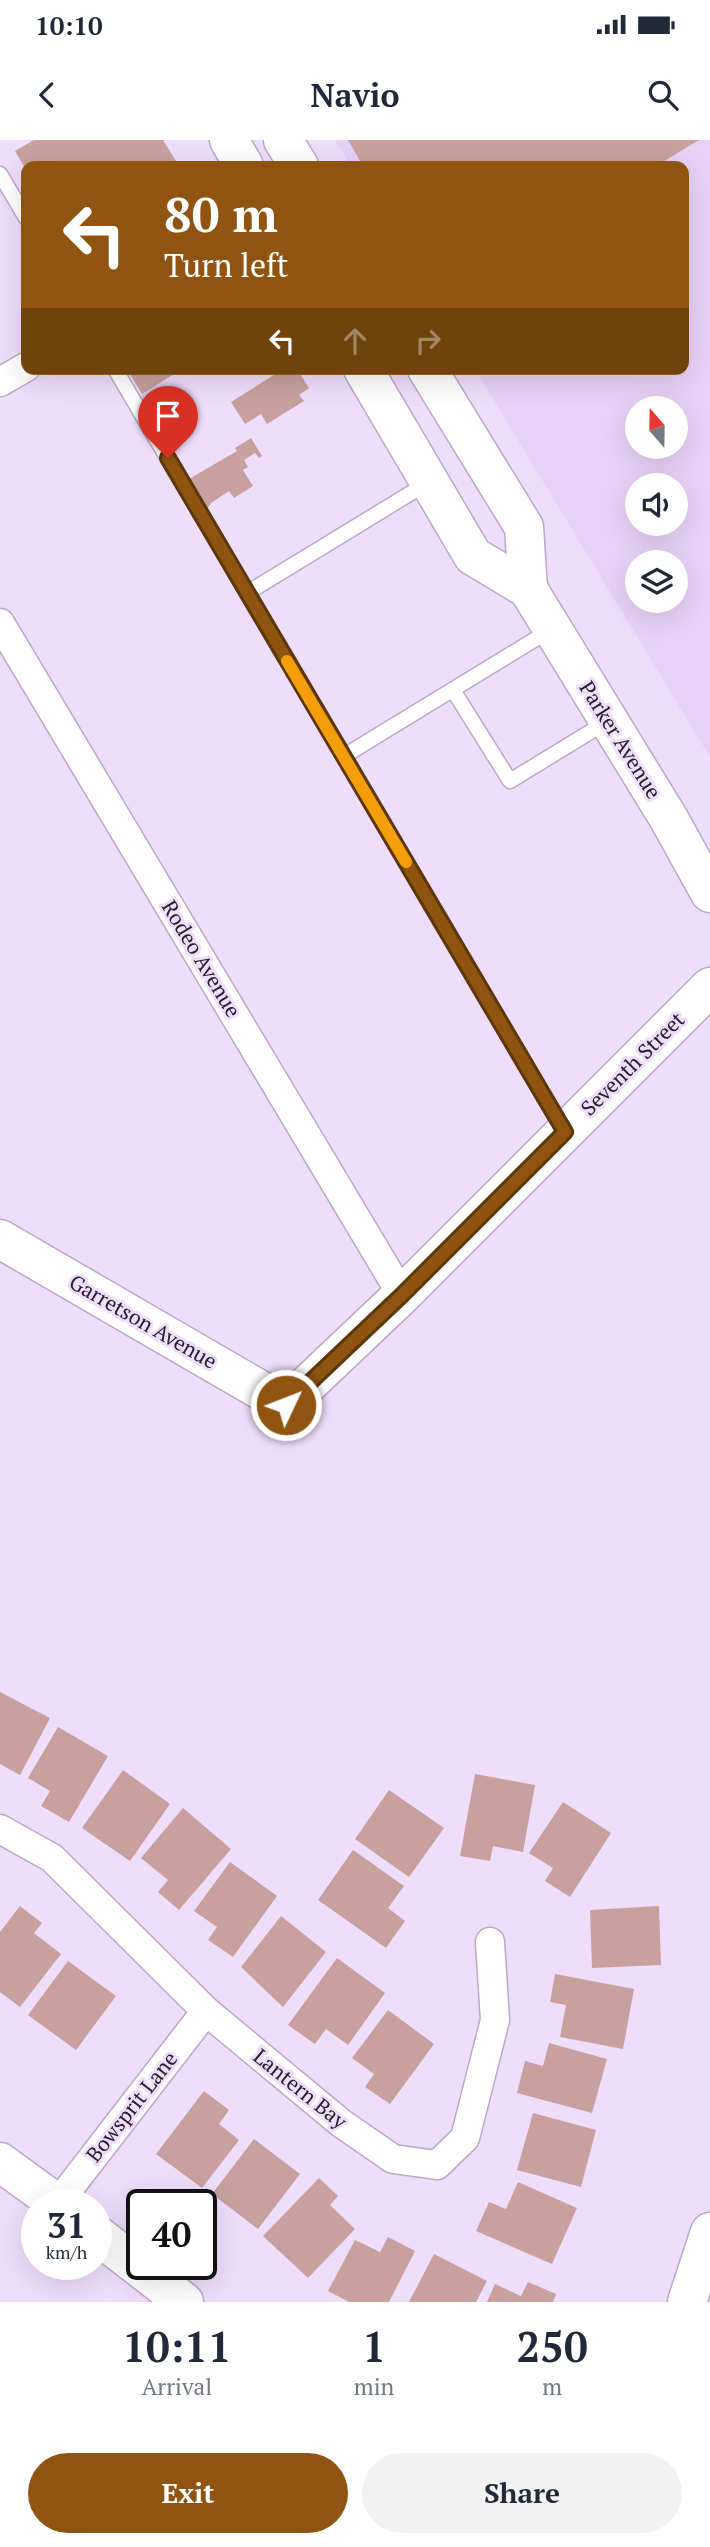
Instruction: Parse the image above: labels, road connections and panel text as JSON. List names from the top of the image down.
{
  "streets": {
    "street": [
      "Parker Avenue",
      "Rodeo Avenue",
      "Seventh Street",
      "Garretson Avenue",
      "Lantern Bay",
      "Bowsprit Lane"
    ]
  },
  "crossings": [
    ["Rodeo Avenue", "Seventh Street"],
    ["Seventh Street", "Garretson Avenue"],
    ["Lantern Bay", "Bowsprit Lane"]
  ],
  "north": "top",
  "page": {
    "status": "10:10",
    "header": "Navio",
    "turn": ["80 m", "Turn left"],
    "speed": "31 km/h",
    "limit": "40",
    "eta": [
      "10:11",
      "Arrival",
      "1",
      "min",
      "250",
      "m"
    ],
    "buttons": ["Exit", "Share"]
  }
}
